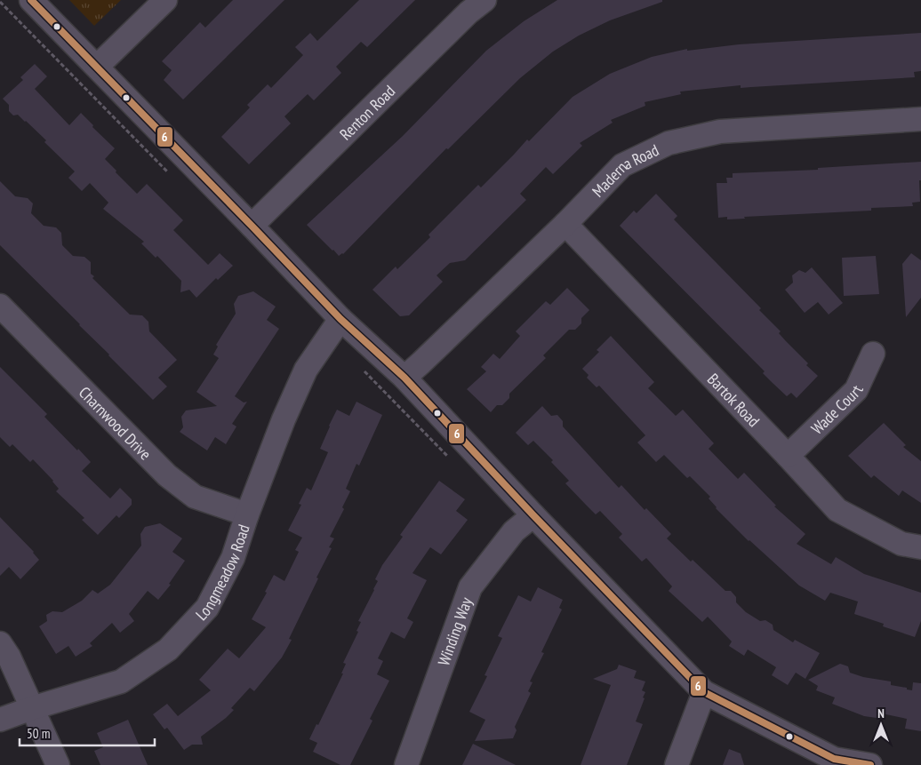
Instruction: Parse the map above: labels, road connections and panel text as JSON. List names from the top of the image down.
{
  "streets": {
    "street": [
      "Renton Road",
      "Maderna Road",
      "Bartok Road",
      "Wade Court",
      "Charnwood Drive",
      "Longmeadow Road",
      "Winding Way"
    ]
  },
  "crossings": [
    ["Maderna Road", "Bartok Road"],
    ["Bartok Road", "Wade Court"],
    ["Charnwood Drive", "Longmeadow Road"]
  ],
  "lines": ["transit line 6"],
  "scale_bar": "50 m",
  "north": "top"
}
